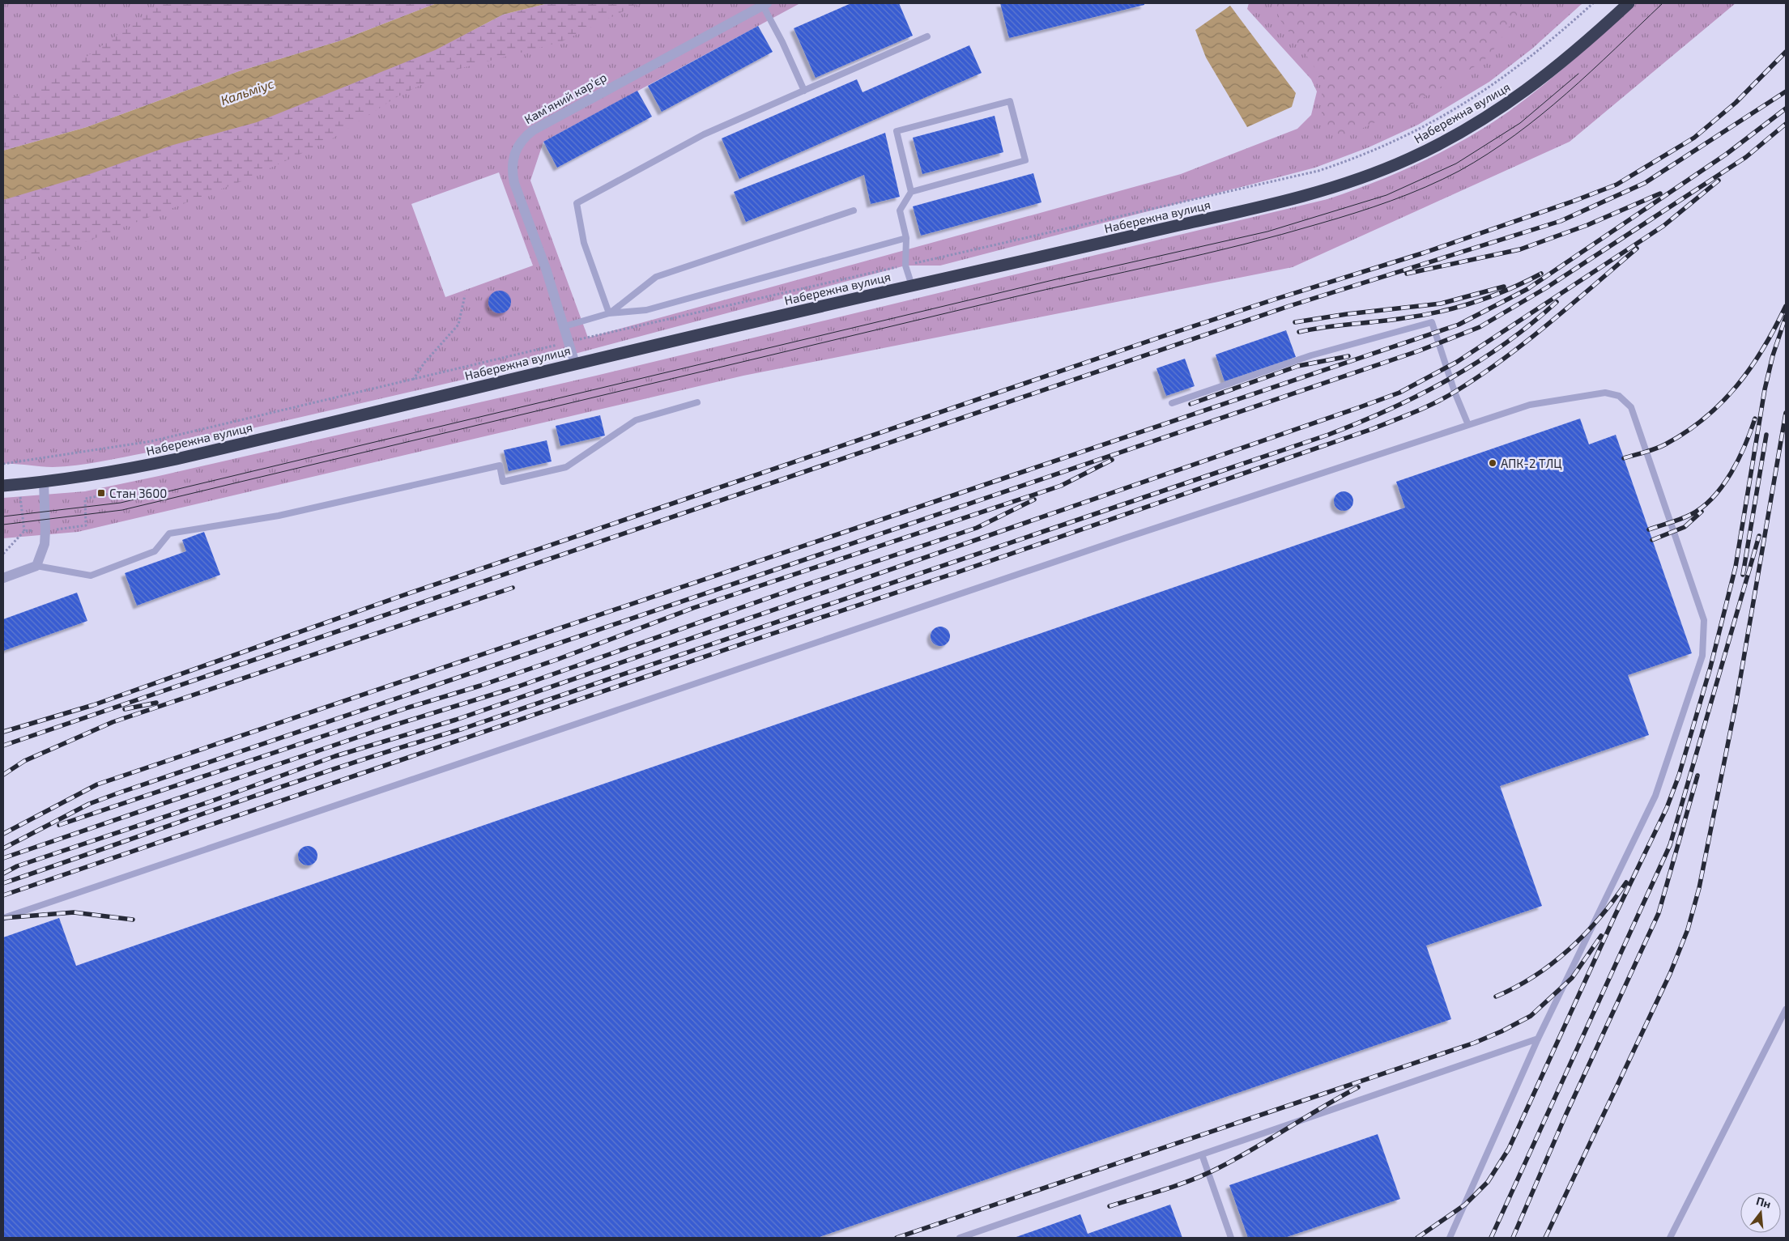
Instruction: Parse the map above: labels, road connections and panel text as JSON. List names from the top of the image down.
{
  "streets": {
    "highway": ["Набережна вулиця"],
    "street": ["Кам'яний кар'єр"]
  },
  "crossings": [
    ["Кам'яний кар'єр", "Набережна вулиця"]
  ],
  "water": ["Кальміус"],
  "places": {
    "other": ["АПК-2 ТЛЦ"],
    "transit": ["Стан 3600"]
  },
  "north": "top"
}
